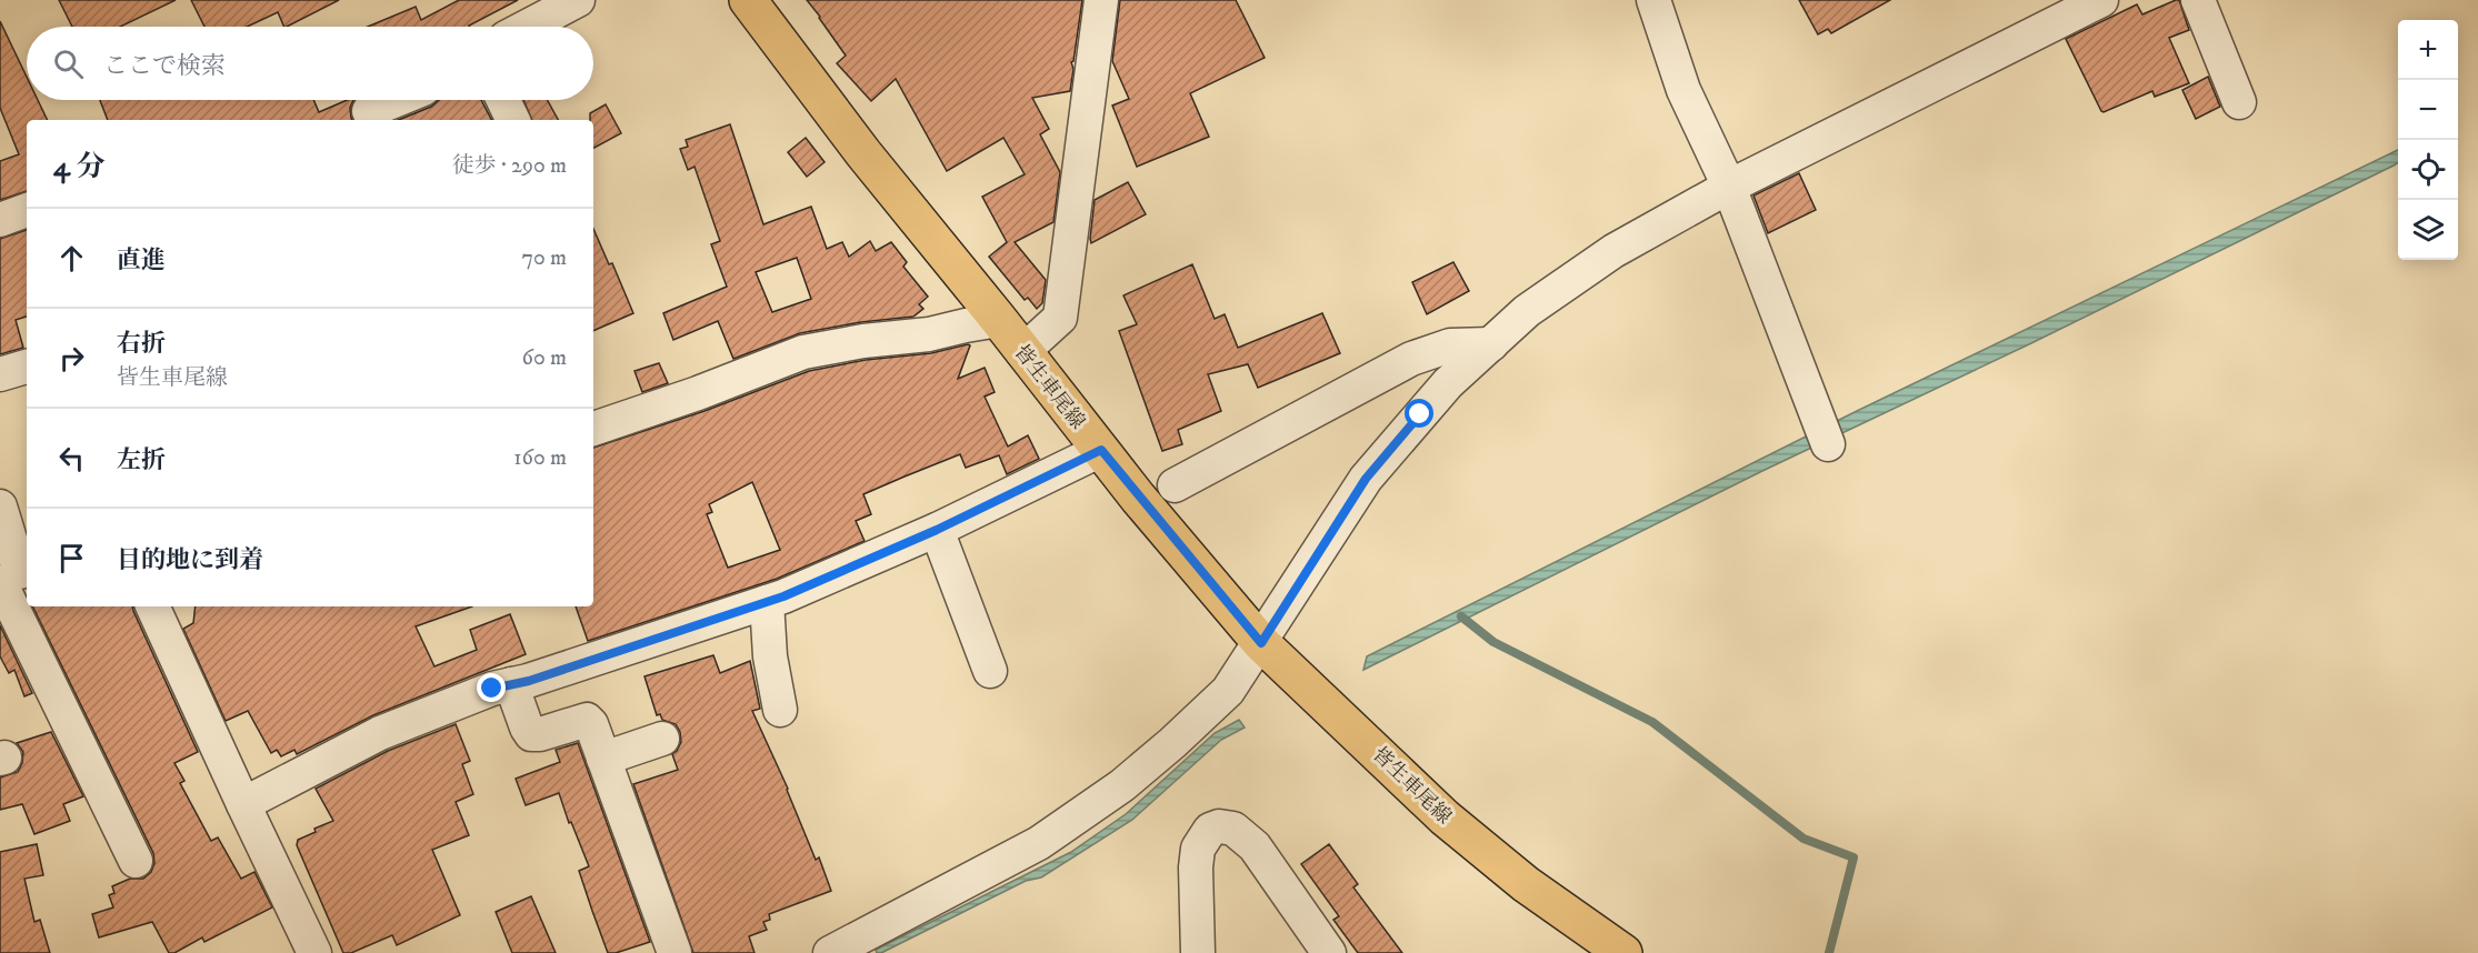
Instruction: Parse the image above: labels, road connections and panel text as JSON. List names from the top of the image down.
{
  "streets": {
    "main road": ["皆生車尾線"]
  },
  "page": {
    "map_buttons": ["+", "−"],
    "search": "ここで検索",
    "heading": ["4 分", "徒歩 · 290 m"],
    "list": [
      ["直進", "70 m"],
      ["右折", "皆生車尾線", "60 m"],
      ["左折", "160 m"],
      "目的地に到着"
    ]
  }
}
